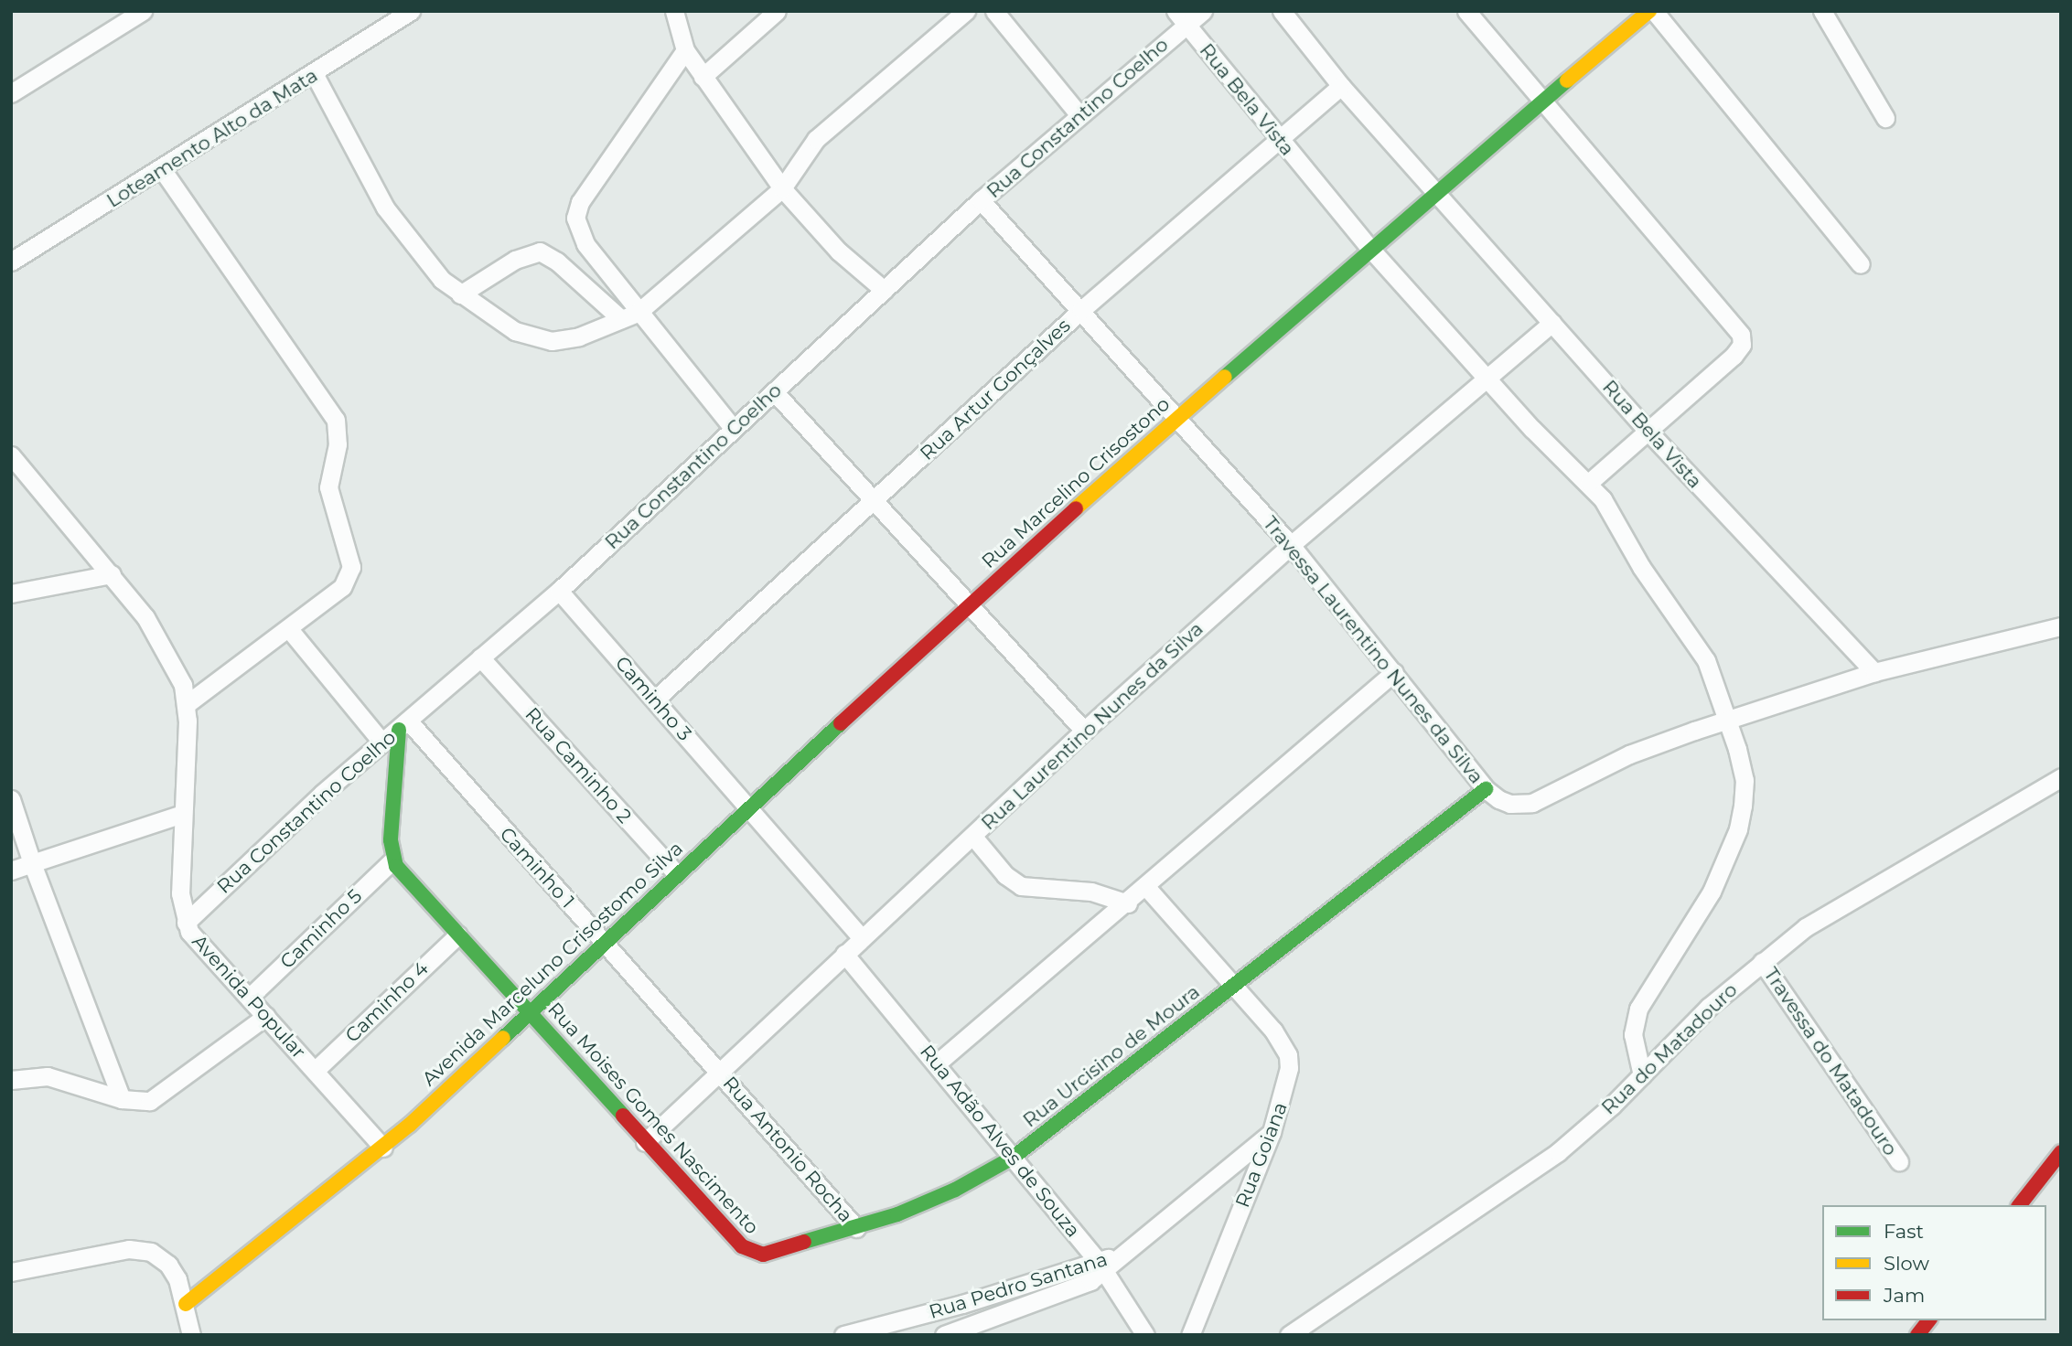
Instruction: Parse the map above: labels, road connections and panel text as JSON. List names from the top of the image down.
{
  "streets": {
    "main road": [
      "Rua Marcelino Crisostono",
      "Avenida Marceluno Crisostomo Silva",
      "Rua Urcisino de Moura",
      "Rua Moises Gomes Nascimento"
    ],
    "street": [
      "Rua Bela Vista",
      "Rua Constantino Coelho",
      "Loteamento Alto da Mata",
      "Rua Artur Gonçalves",
      "Travessa Laurentino Nunes da Silva",
      "Caminho 3",
      "Rua Laurentino Nunes da Silva",
      "Rua Caminho 2",
      "Caminho 1",
      "Caminho 5",
      "Avenida Popular",
      "Caminho 4",
      "Rua do Matadouro",
      "Travessa do Matadouro",
      "Rua Adão Alves de Souza",
      "Rua Antonio Rocha",
      "Rua Goiana",
      "Rua Pedro Santana"
    ]
  },
  "crossings": [
    ["Rua Bela Vista", "Rua Constantino Coelho"],
    ["Rua Bela Vista", "Rua Artur Gonçalves"],
    ["Rua Bela Vista", "Rua Marcelino Crisostono"],
    ["Rua Bela Vista", "Travessa Laurentino Nunes da Silva"],
    ["Rua Bela Vista", "Rua Laurentino Nunes da Silva"],
    ["Rua Bela Vista", "Rua do Matadouro"],
    ["Rua Constantino Coelho", "Travessa Laurentino Nunes da Silva"],
    ["Rua Constantino Coelho", "Caminho 3"],
    ["Rua Constantino Coelho", "Rua Caminho 2"],
    ["Rua Constantino Coelho", "Caminho 1"],
    ["Rua Constantino Coelho", "Avenida Popular"],
    ["Rua Artur Gonçalves", "Travessa Laurentino Nunes da Silva"],
    ["Rua Artur Gonçalves", "Caminho 3"],
    ["Rua Marcelino Crisostono", "Travessa Laurentino Nunes da Silva"],
    ["Rua Marcelino Crisostono", "Caminho 3"],
    ["Rua Marcelino Crisostono", "Avenida Marceluno Crisostomo Silva"],
    ["Travessa Laurentino Nunes da Silva", "Rua Laurentino Nunes da Silva"],
    ["Caminho 3", "Rua Laurentino Nunes da Silva"],
    ["Caminho 3", "Avenida Marceluno Crisostomo Silva"],
    ["Rua Laurentino Nunes da Silva", "Caminho 1"],
    ["Rua Laurentino Nunes da Silva", "Rua Moises Gomes Nascimento"],
    ["Rua Laurentino Nunes da Silva", "Rua Adão Alves de Souza"],
    ["Rua Laurentino Nunes da Silva", "Rua Antonio Rocha"],
    ["Rua Caminho 2", "Avenida Marceluno Crisostomo Silva"],
    ["Caminho 1", "Avenida Marceluno Crisostomo Silva"],
    ["Caminho 1", "Rua Antonio Rocha"],
    ["Caminho 5", "Avenida Popular"],
    ["Caminho 5", "Rua Moises Gomes Nascimento"],
    ["Avenida Marceluno Crisostomo Silva", "Avenida Popular"],
    ["Avenida Marceluno Crisostomo Silva", "Rua Moises Gomes Nascimento"],
    ["Avenida Popular", "Caminho 4"],
    ["Caminho 4", "Rua Moises Gomes Nascimento"],
    ["Rua do Matadouro", "Travessa do Matadouro"],
    ["Rua Urcisino de Moura", "Rua Moises Gomes Nascimento"],
    ["Rua Urcisino de Moura", "Rua Adão Alves de Souza"],
    ["Rua Urcisino de Moura", "Rua Antonio Rocha"],
    ["Rua Urcisino de Moura", "Rua Goiana"],
    ["Rua Adão Alves de Souza", "Rua Pedro Santana"],
    ["Rua Goiana", "Rua Pedro Santana"]
  ],
  "legend": ["Fast", "Slow", "Jam"]
}
